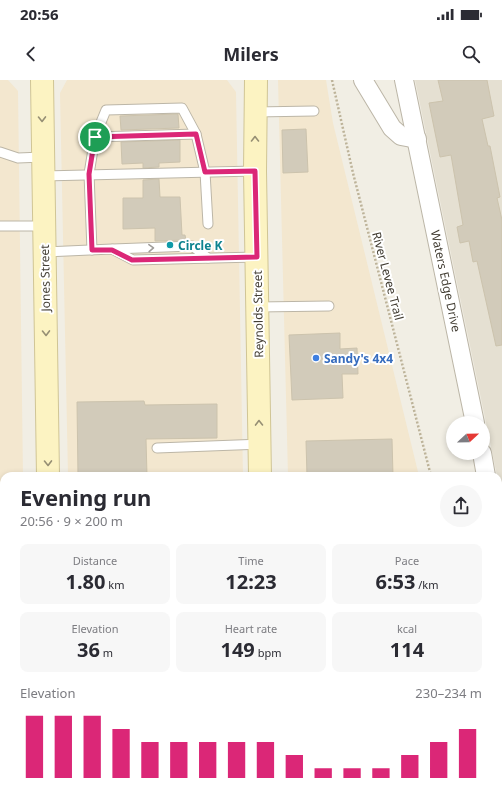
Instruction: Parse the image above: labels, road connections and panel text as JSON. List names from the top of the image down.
{
  "streets": {
    "main road": ["Jones Street", "Reynolds Street"],
    "street": ["Waters Edge Drive"],
    "path": ["River Levee Trail"]
  },
  "one_way": ["Jones Street", "Reynolds Street"],
  "places": ["Circle K", "Sandy's 4x4"],
  "north": "right",
  "page": {
    "status": "20:56",
    "header": "Milers",
    "heading": ["Evening run", "20:56 · 9 × 200 m"],
    "stats": [
      ["Distance", "1.80 km"],
      ["Time", "12:23"],
      ["Pace", "6:53 /km"],
      ["Elevation", "36 m"],
      ["Heart rate", "149 bpm"],
      ["kcal", "114"]
    ],
    "chart": ["Elevation", "230–234 m"]
  }
}
